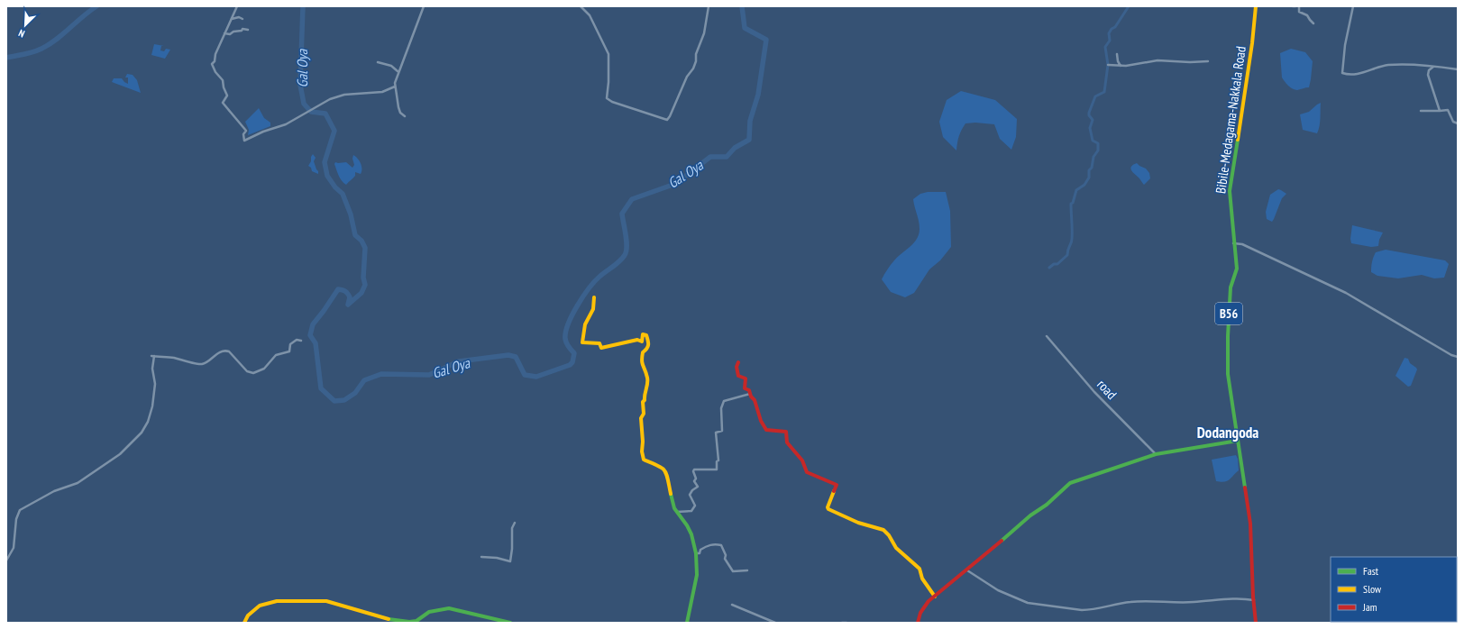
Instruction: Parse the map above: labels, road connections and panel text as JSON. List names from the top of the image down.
{
  "streets": {
    "main road": ["Bibile-Medagama-Nakkala Road", "B56"],
    "street": ["road"]
  },
  "districts": ["Dodangoda"],
  "water": ["Gal Oya"],
  "legend": ["Fast", "Slow", "Jam"],
  "north": "bottom left"
}
